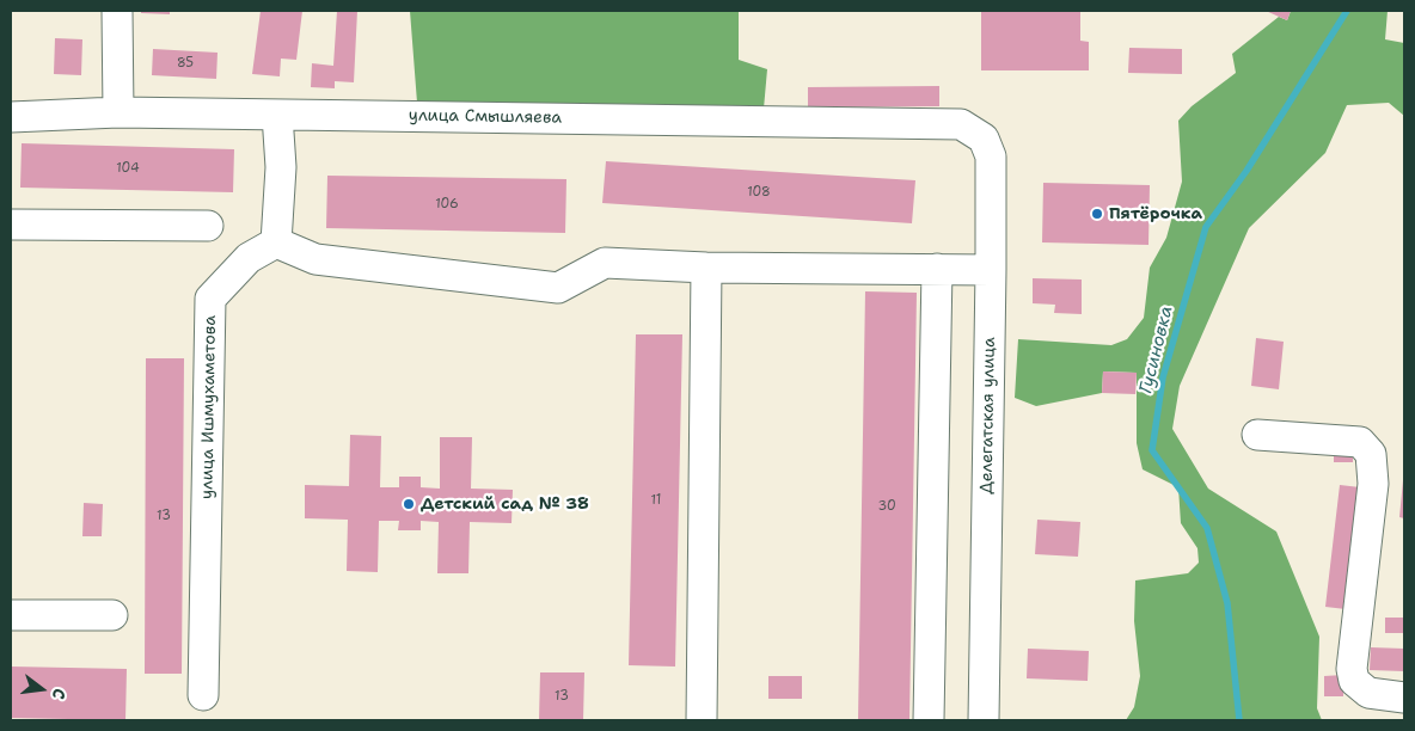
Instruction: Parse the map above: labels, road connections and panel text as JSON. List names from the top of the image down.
{
  "streets": {
    "street": ["улица Смышляева", "улица Ишмухаметова", "Делегатская улица"]
  },
  "crossings": [
    ["улица Смышляева", "Делегатская улица"]
  ],
  "water": ["Гусиновка"],
  "places": ["Пятёрочка", "Детский сад № 38"],
  "house_numbers": [
    "85",
    "104",
    "108",
    "106",
    "11",
    "30",
    "13",
    "13"
  ],
  "north": "right"
}
